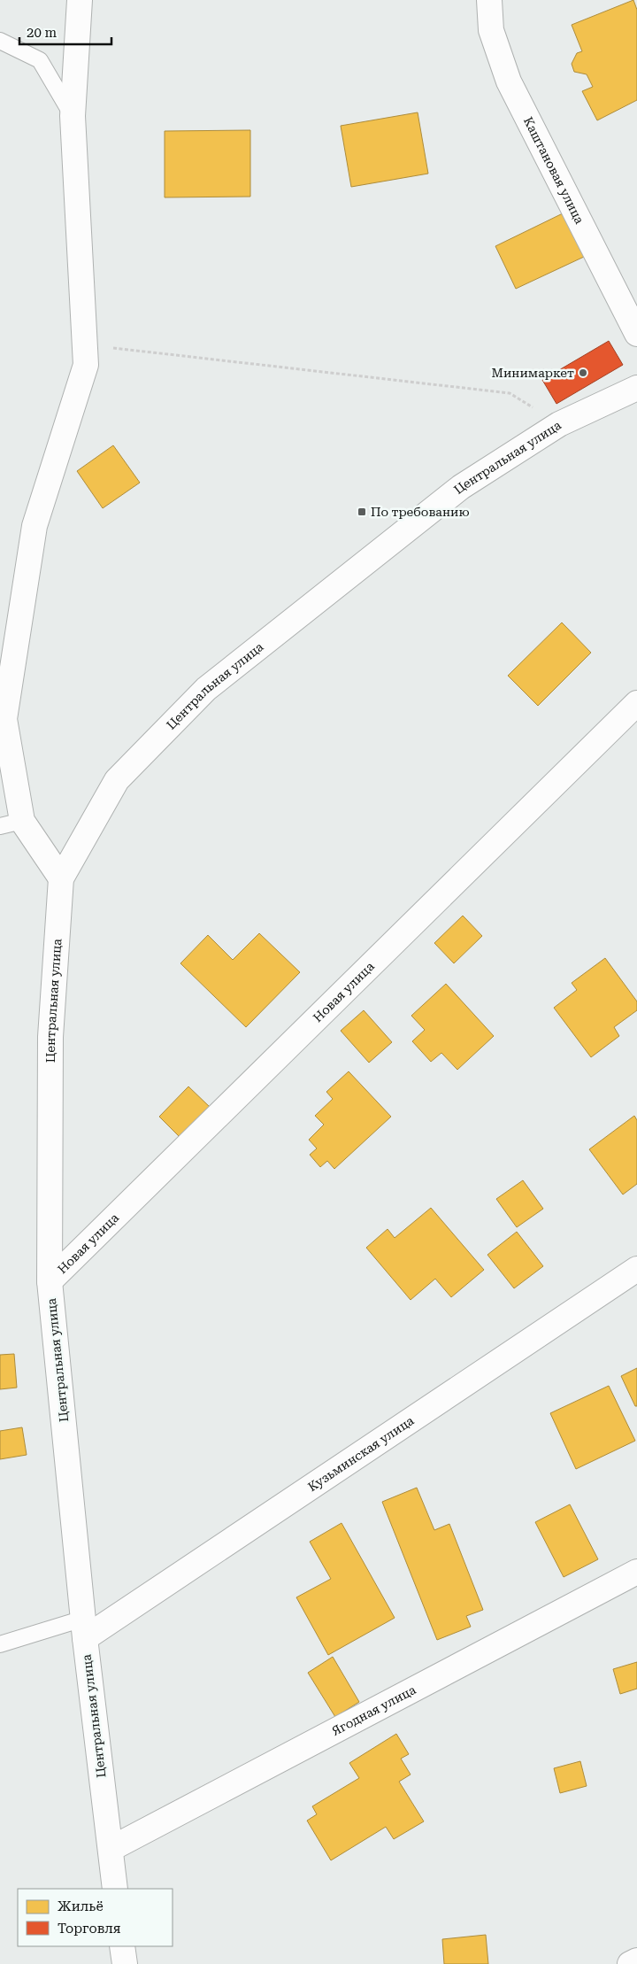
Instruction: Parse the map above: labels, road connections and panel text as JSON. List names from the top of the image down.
{
  "streets": {
    "street": [
      "Каштановая улица",
      "Центральная улица",
      "Новая улица",
      "Кузьминская улица",
      "Ягодная улица"
    ]
  },
  "crossings": [
    ["Центральная улица", "Новая улица"],
    ["Центральная улица", "Кузьминская улица"],
    ["Центральная улица", "Ягодная улица"]
  ],
  "places": {
    "other": ["Минимаркет"],
    "transit": ["По требованию"]
  },
  "legend": ["Жильё", "Торговля"],
  "scale_bar": "20 m"
}
